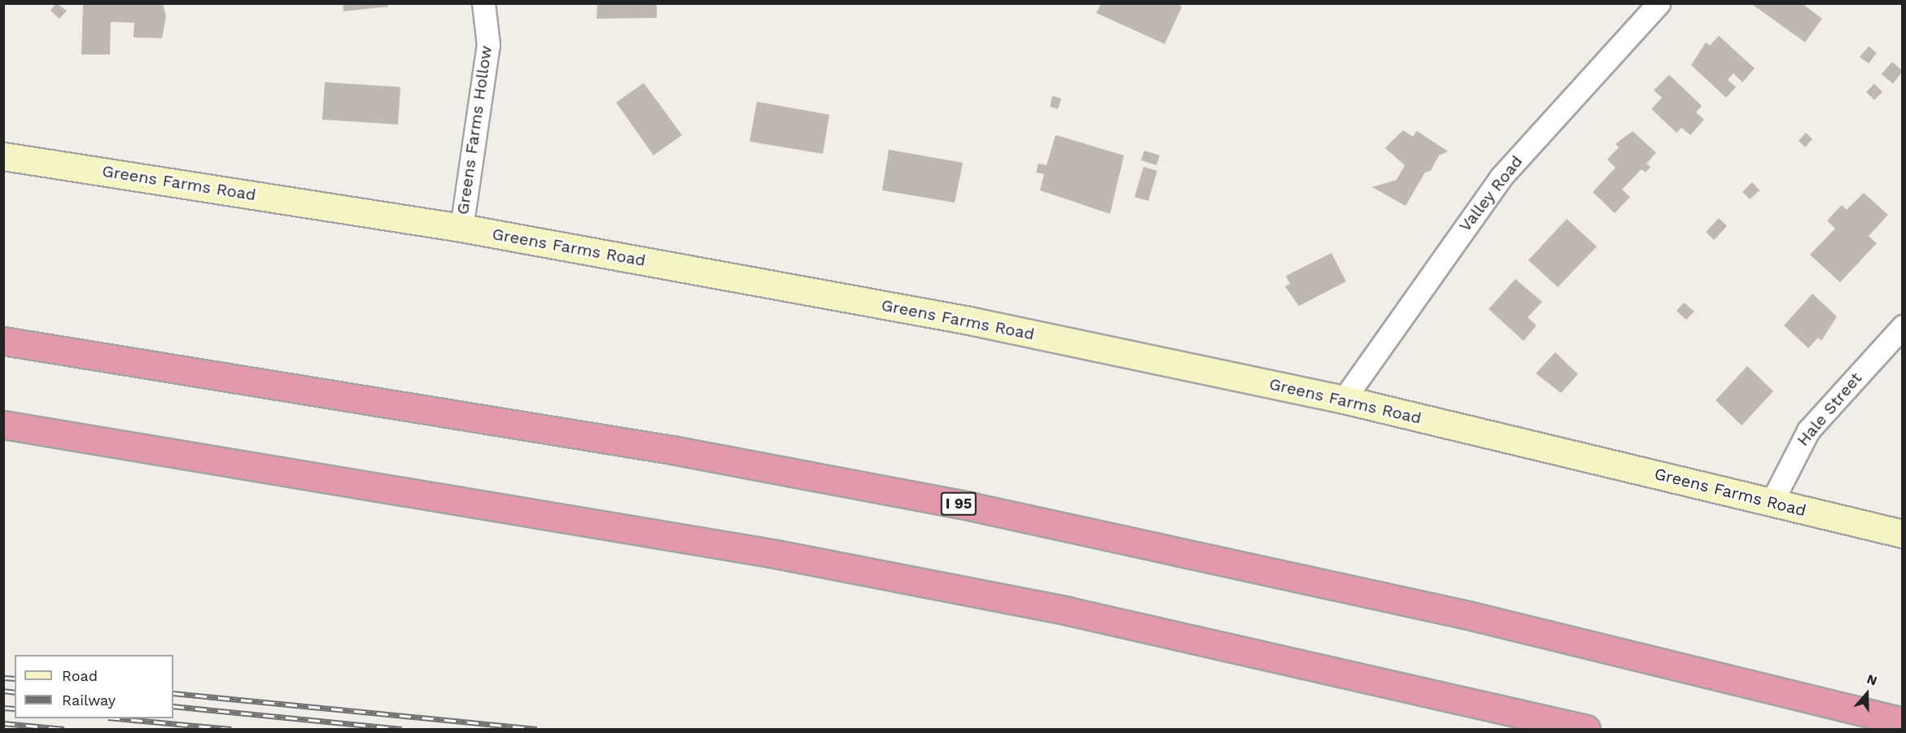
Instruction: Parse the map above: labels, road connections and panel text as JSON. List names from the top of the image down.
{
  "streets": {
    "highway": ["I 95"],
    "main road": ["Greens Farms Road"],
    "street": ["Greens Farms Hollow", "Valley Road", "Hale Street"]
  },
  "crossings": [
    ["Greens Farms Hollow", "Greens Farms Road"],
    ["Greens Farms Road", "Valley Road"],
    ["Greens Farms Road", "Hale Street"]
  ],
  "legend": ["Road", "Railway"],
  "north": "top"
}
